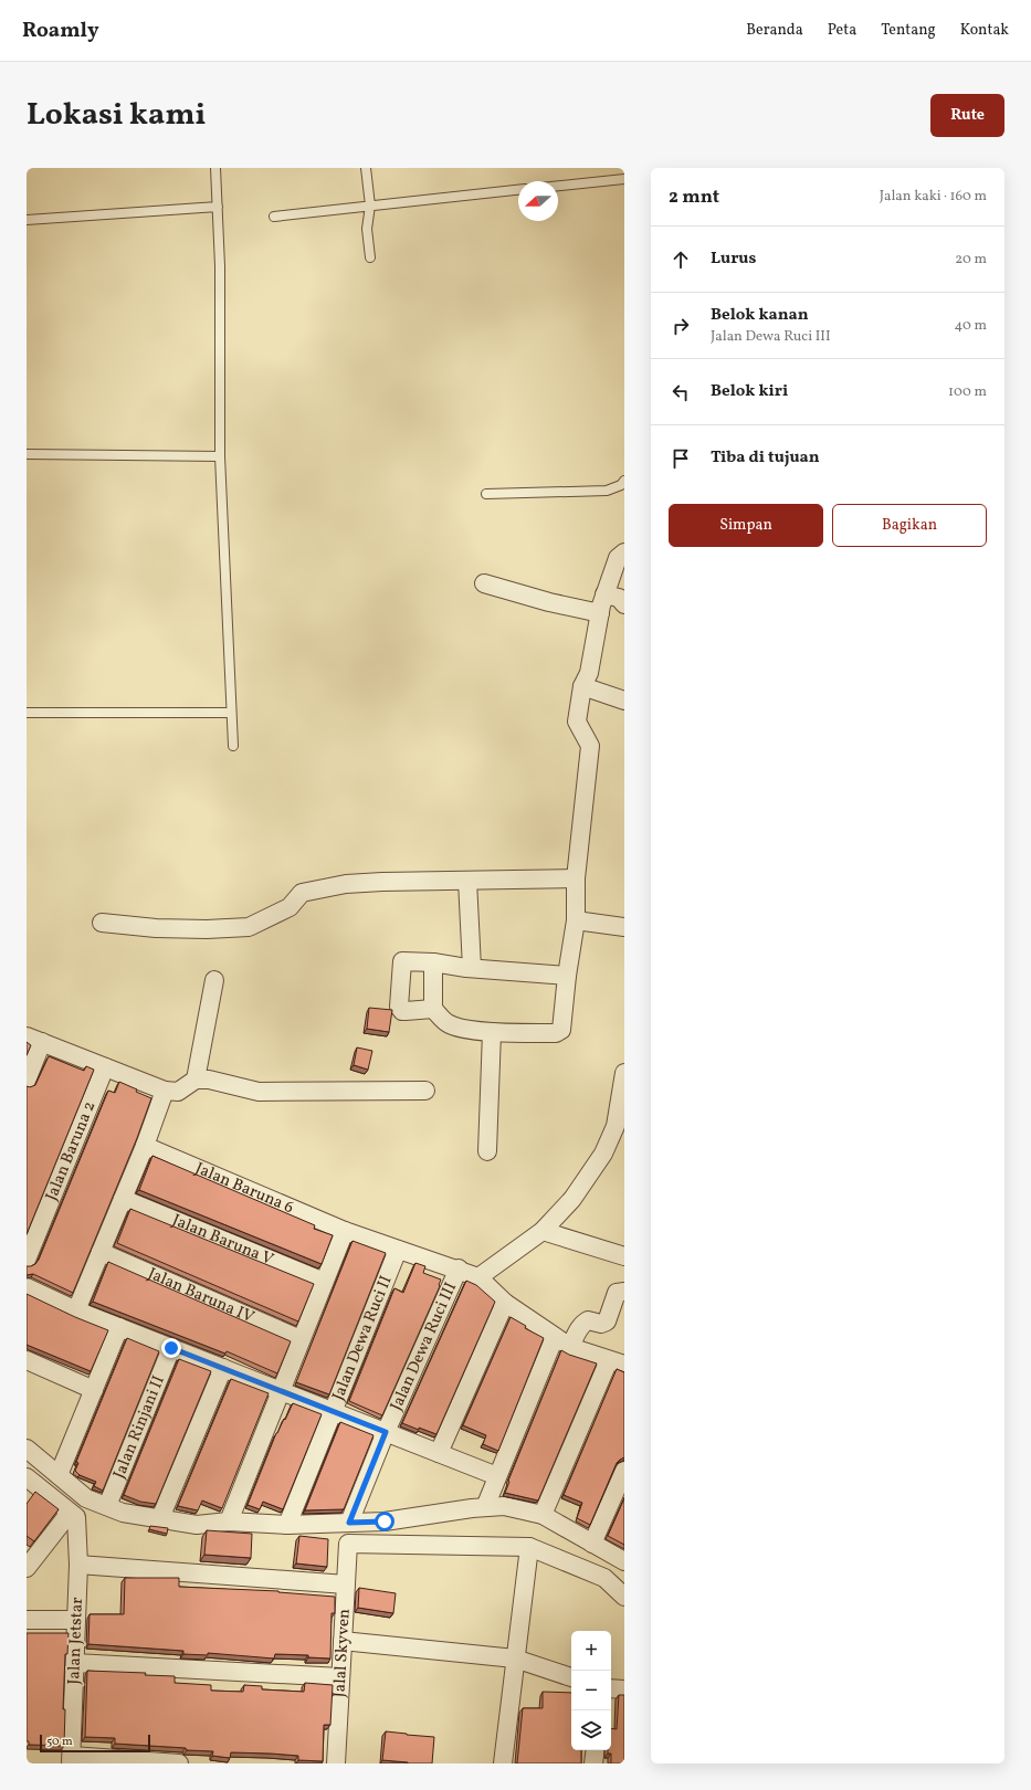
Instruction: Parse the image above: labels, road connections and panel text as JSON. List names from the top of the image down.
{
  "streets": {
    "street": [
      "Jalan Baruna 2",
      "Jalan Baruna 6",
      "Jalan Baruna V",
      "Jalan Baruna IV",
      "Jalan Dewa Ruci II",
      "Jalan Dewa Ruci III",
      "Jalan Rinjani II",
      "Jalan Jetstar",
      "Jalal Skyven"
    ]
  },
  "crossings": [
    ["Jalan Baruna 6", "Jalan Dewa Ruci II"],
    ["Jalan Baruna 6", "Jalan Dewa Ruci III"]
  ],
  "scale_bar": "50 m",
  "north": "left",
  "page": {
    "header": "Roamly",
    "nav": [
      "Beranda",
      "Peta",
      "Tentang",
      "Kontak"
    ],
    "title": "Lokasi kami",
    "buttons": [
      "Rute",
      ["Simpan", "Bagikan"]
    ],
    "heading": ["2 mnt", "Jalan kaki · 160 m"],
    "list": [
      ["Lurus", "20 m"],
      ["Belok kanan", "Jalan Dewa Ruci III", "40 m"],
      ["Belok kiri", "100 m"],
      "Tiba di tujuan"
    ],
    "map_buttons": ["+", "−"],
    "scale": "50 m"
  }
}
